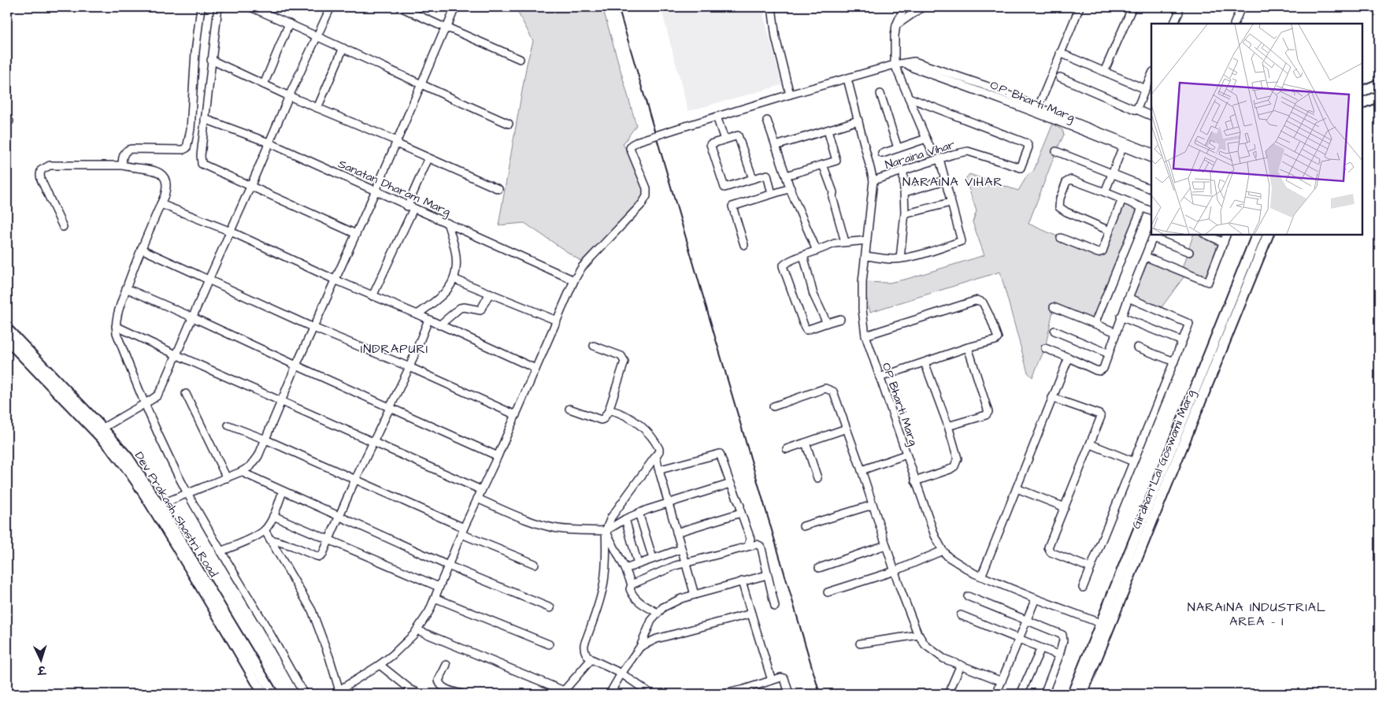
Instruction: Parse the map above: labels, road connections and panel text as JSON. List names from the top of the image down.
{
  "streets": {
    "main road": ["Girdhari Lal Goswami Marg"],
    "street": [
      "O.P. Bharti Marg",
      "Naraina Vihar",
      "Sanatan Dharam Marg",
      "OP Bharti Marg",
      "Dev Prakash Shastri Road"
    ]
  },
  "crossings": [
    ["O.P. Bharti Marg", "Sanatan Dharam Marg"],
    ["O.P. Bharti Marg", "OP Bharti Marg"],
    ["Naraina Vihar", "OP Bharti Marg"],
    ["OP Bharti Marg", "Girdhari Lal Goswami Marg"]
  ],
  "districts": ["NARAINA VIHAR", "INDRAPURI", "NARAINA INDUSTRIAL AREA - I"],
  "north": "bottom"
}
